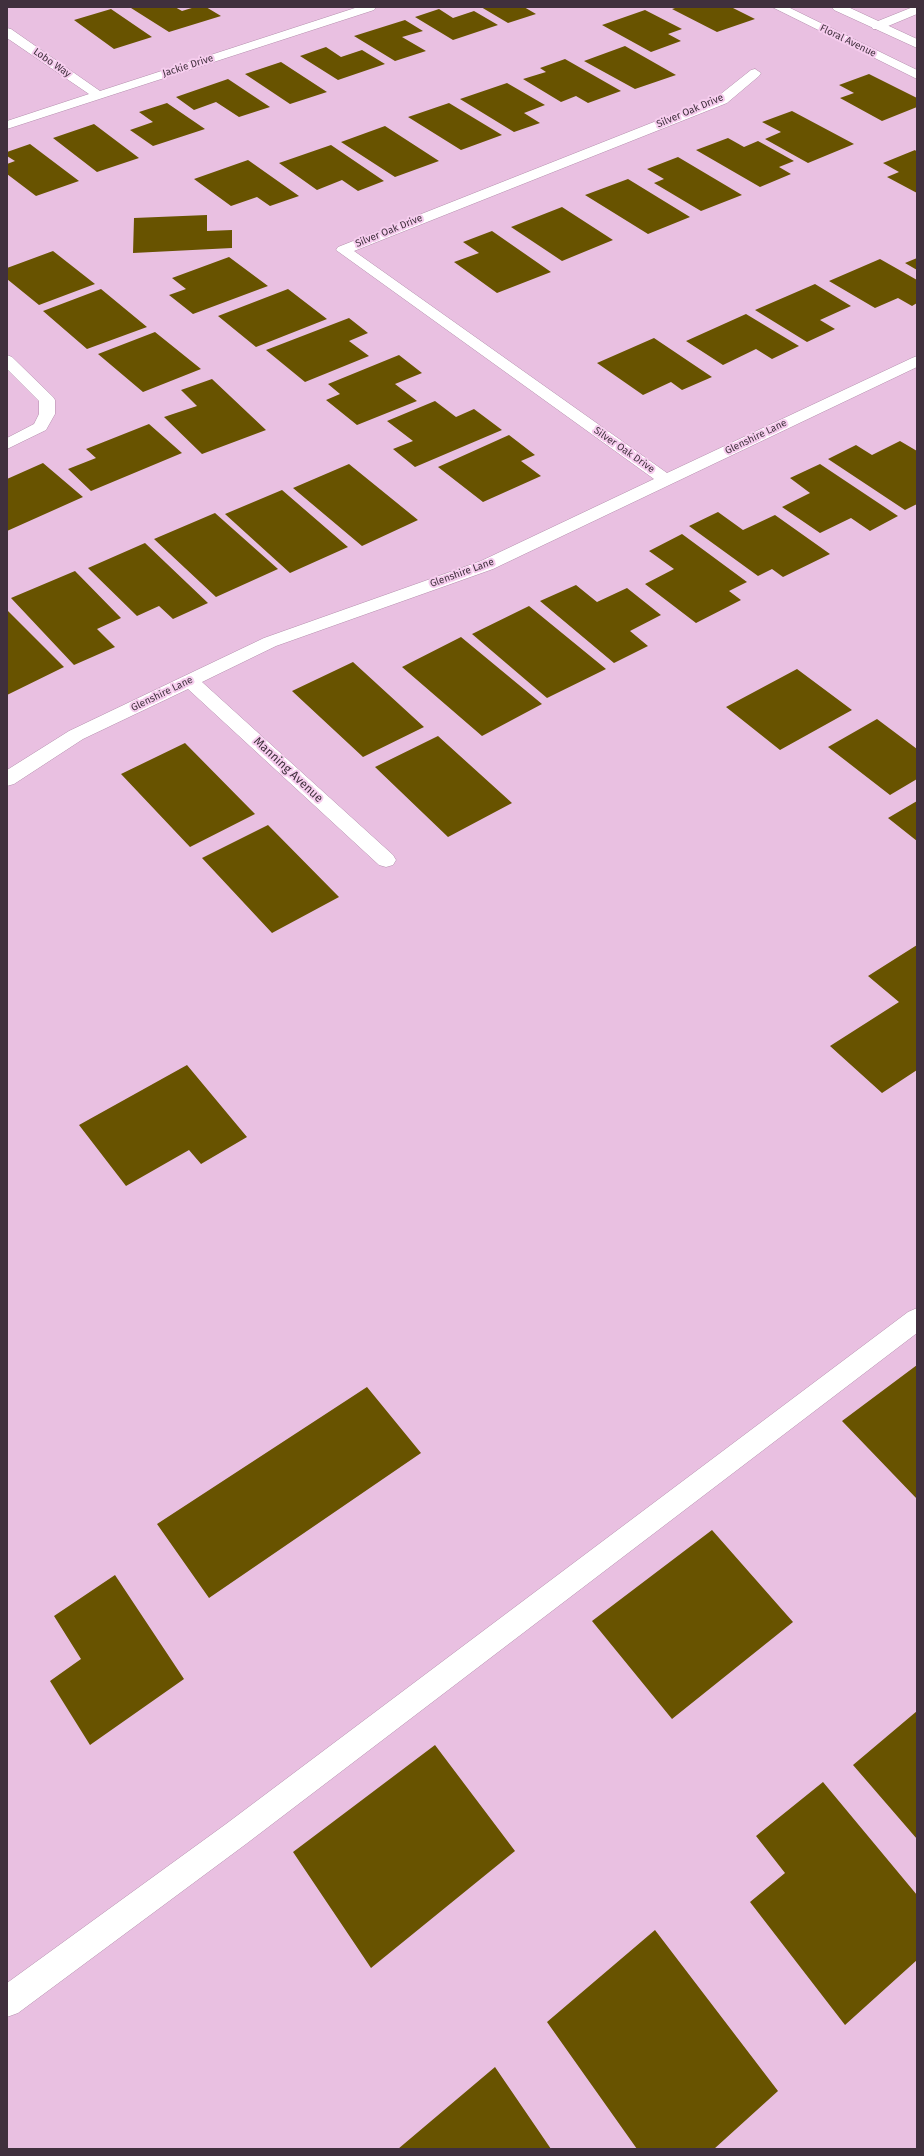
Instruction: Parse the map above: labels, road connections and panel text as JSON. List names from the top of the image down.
{
  "streets": {
    "street": [
      "Floral Avenue",
      "Lobo Way",
      "Jackie Drive",
      "Silver Oak Drive",
      "Glenshire Lane",
      "Manning Avenue"
    ]
  },
  "crossings": [
    ["Lobo Way", "Jackie Drive"],
    ["Silver Oak Drive", "Glenshire Lane"],
    ["Glenshire Lane", "Manning Avenue"]
  ]
}
